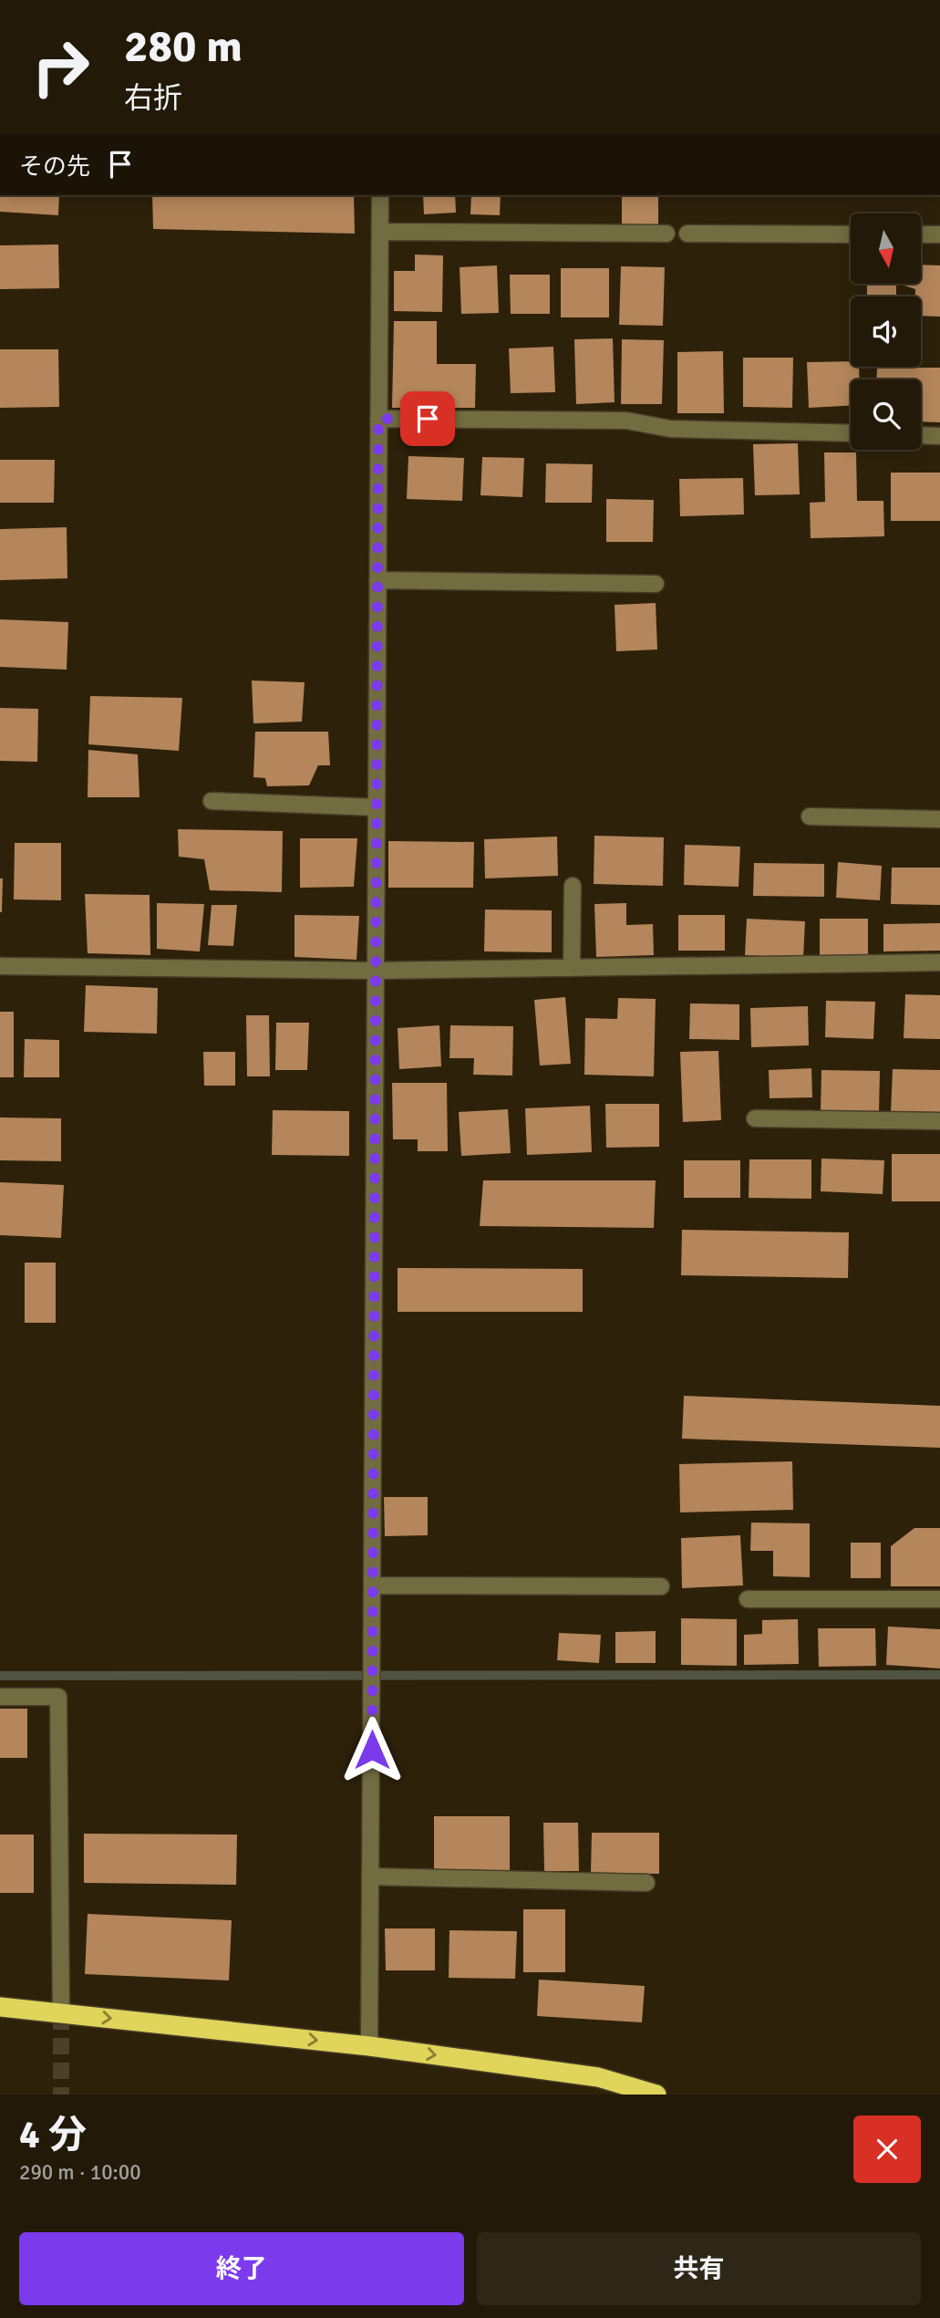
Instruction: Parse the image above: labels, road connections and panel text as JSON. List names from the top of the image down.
{
  "north": "bottom",
  "page": {
    "turn": ["280 m", "右折"],
    "then": "その先",
    "heading": ["4 分", "290 m · 10:00"],
    "buttons": ["終了", "共有"]
  }
}
